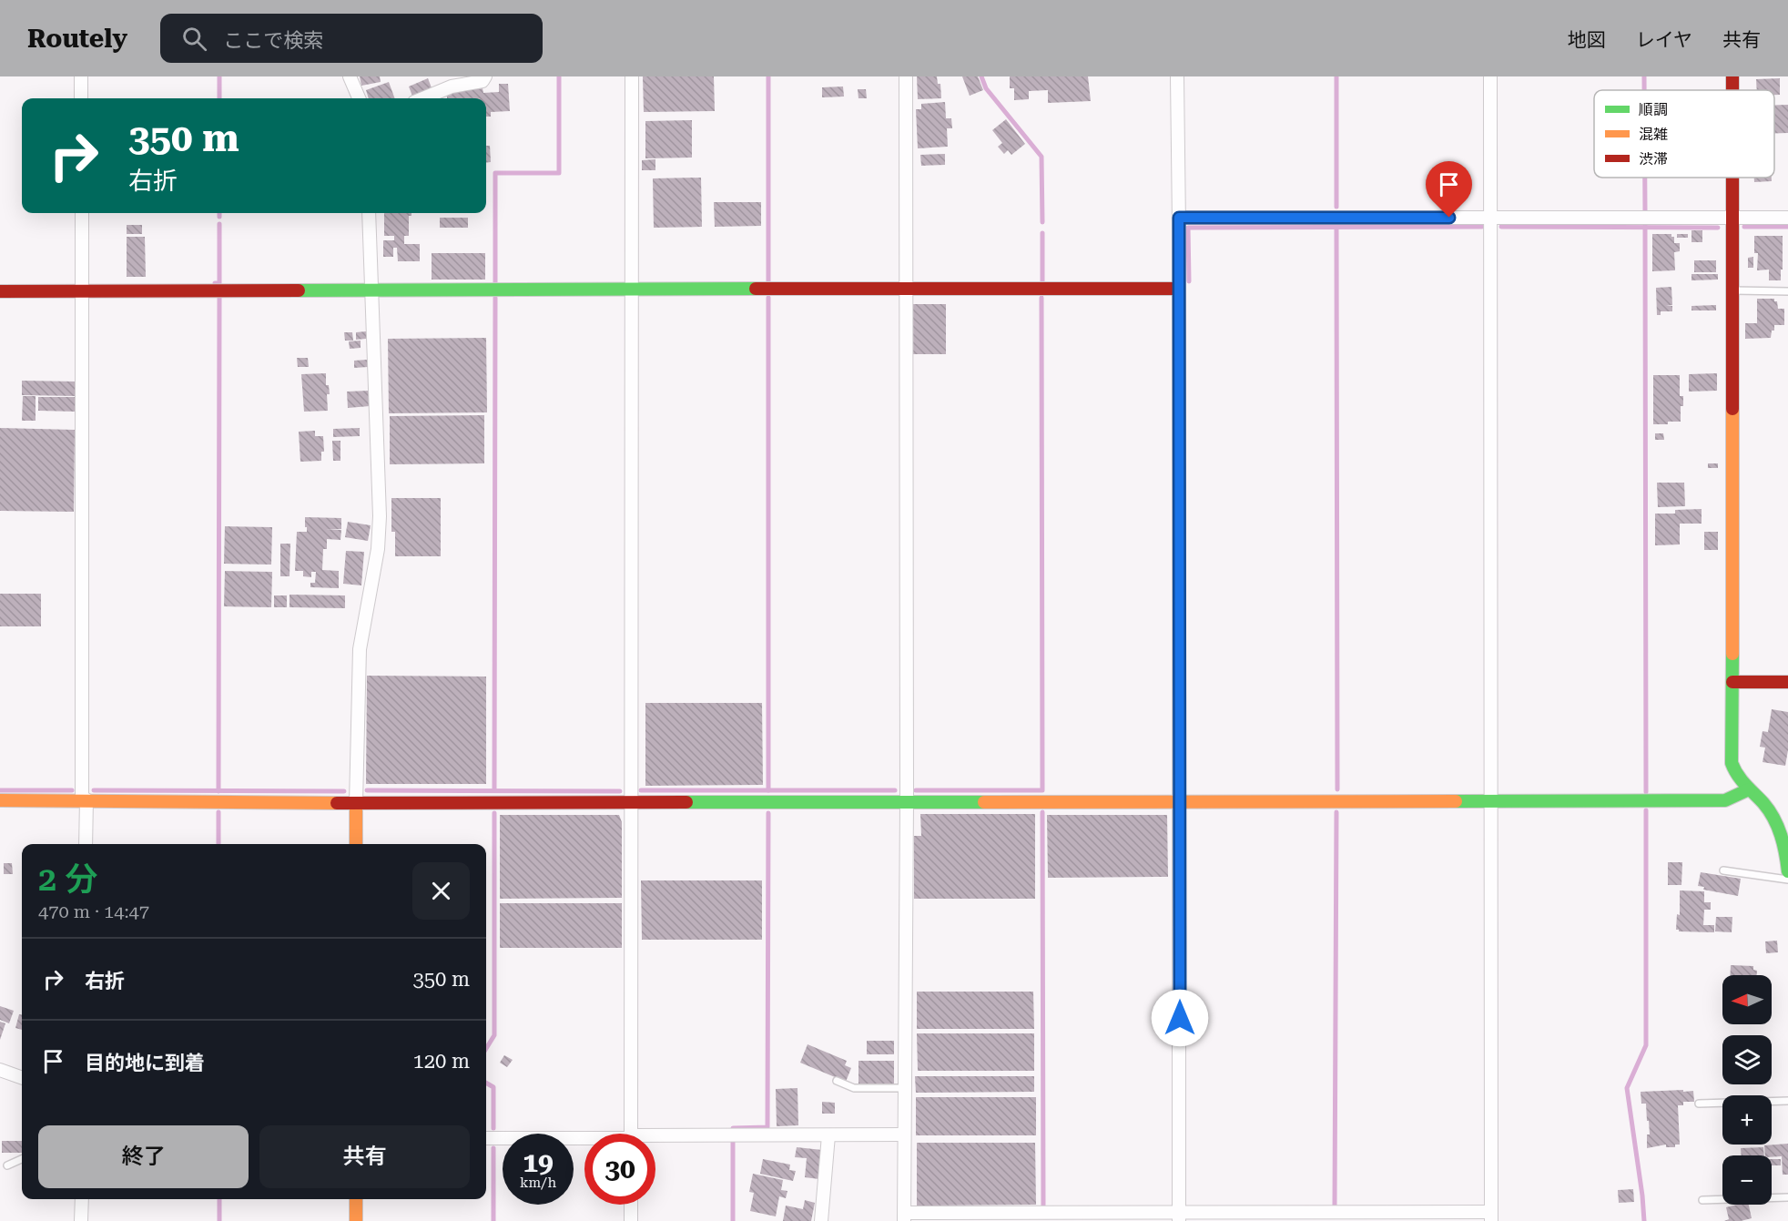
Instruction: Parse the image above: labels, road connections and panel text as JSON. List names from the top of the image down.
{
  "legend": ["順調", "混雑", "渋滞"],
  "north": "left",
  "page": {
    "header": "Routely",
    "search": "ここで検索",
    "nav": ["地図", "レイヤ", "共有"],
    "turn": ["350 m", "右折"],
    "heading": ["2 分", "470 m · 14:47"],
    "list": [
      {
        "name": "右折",
        "value": "350 m"
      },
      {
        "name": "目的地に到着",
        "value": "120 m"
      }
    ],
    "map_buttons": ["+", "−"],
    "buttons": ["終了", "共有"],
    "speed": "19 km/h",
    "limit": "30"
  }
}
